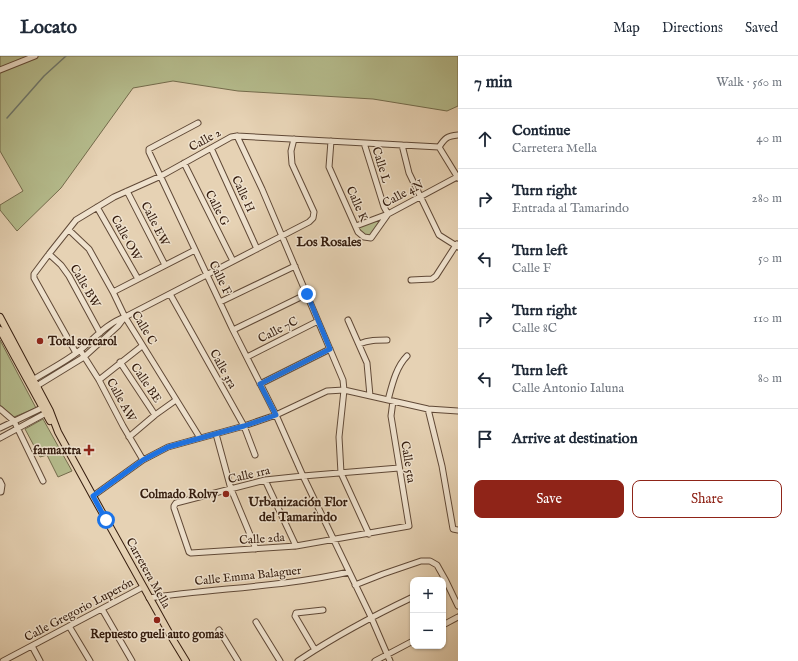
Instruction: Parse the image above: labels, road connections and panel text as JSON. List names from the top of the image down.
{
  "streets": {
    "main road": ["Carretera Mella"],
    "street": [
      "Calle 2",
      "Calle L",
      "Calle H",
      "Calle 4N",
      "Calle K",
      "Calle G",
      "Calle EW",
      "Calle OW",
      "Calle F",
      "Calle BW",
      "Calle C",
      "Calle 7C",
      "Calle 3ra",
      "Calle BE",
      "Calle AW",
      "Calle 5ta",
      "Calle 1ra",
      "Calle 2da",
      "Calle Emma Balaguer",
      "Calle Gregorio Luperón"
    ]
  },
  "crossings": [
    ["Calle 2", "Calle L"],
    ["Calle 2", "Calle H"],
    ["Calle 2", "Calle K"],
    ["Calle 2", "Calle G"],
    ["Calle 2", "Calle EW"],
    ["Calle 2", "Calle OW"],
    ["Calle 2", "Calle F"],
    ["Calle 2", "Calle BW"],
    ["Calle 2", "Calle C"],
    ["Calle 2", "Calle AW"],
    ["Calle L", "Calle 4N"],
    ["Calle L", "Calle K"],
    ["Calle 4N", "Calle K"],
    ["Calle F", "Calle 7C"],
    ["Calle F", "Calle 1ra"],
    ["Calle F", "Calle 2da"],
    ["Calle F", "Calle Emma Balaguer"],
    ["Calle 5ta", "Calle 1ra"],
    ["Calle 5ta", "Calle 2da"],
    ["Calle 1ra", "Calle 2da"],
    ["Carretera Mella", "Calle Emma Balaguer"],
    ["Carretera Mella", "Calle Gregorio Luperón"]
  ],
  "districts": ["Los Rosales", "Urbanización Flor del Tamarindo"],
  "places": {
    "other": ["Total sorcarol", "Colmado Rolvy", "Repuesto gueli auto gomas"],
    "health": ["farmaxtra"]
  },
  "page": {
    "header": "Locato",
    "nav": ["Map", "Directions", "Saved"],
    "heading": ["7 min", "Walk · 560 m"],
    "list": [
      ["Continue", "Carretera Mella", "40 m"],
      ["Turn right", "Entrada al Tamarindo", "280 m"],
      ["Turn left", "Calle F", "50 m"],
      ["Turn right", "Calle 8C", "110 m"],
      ["Turn left", "Calle Antonio Ialuna", "80 m"],
      "Arrive at destination"
    ],
    "buttons": ["Save", "Share"],
    "map_buttons": ["+", "−"]
  }
}
